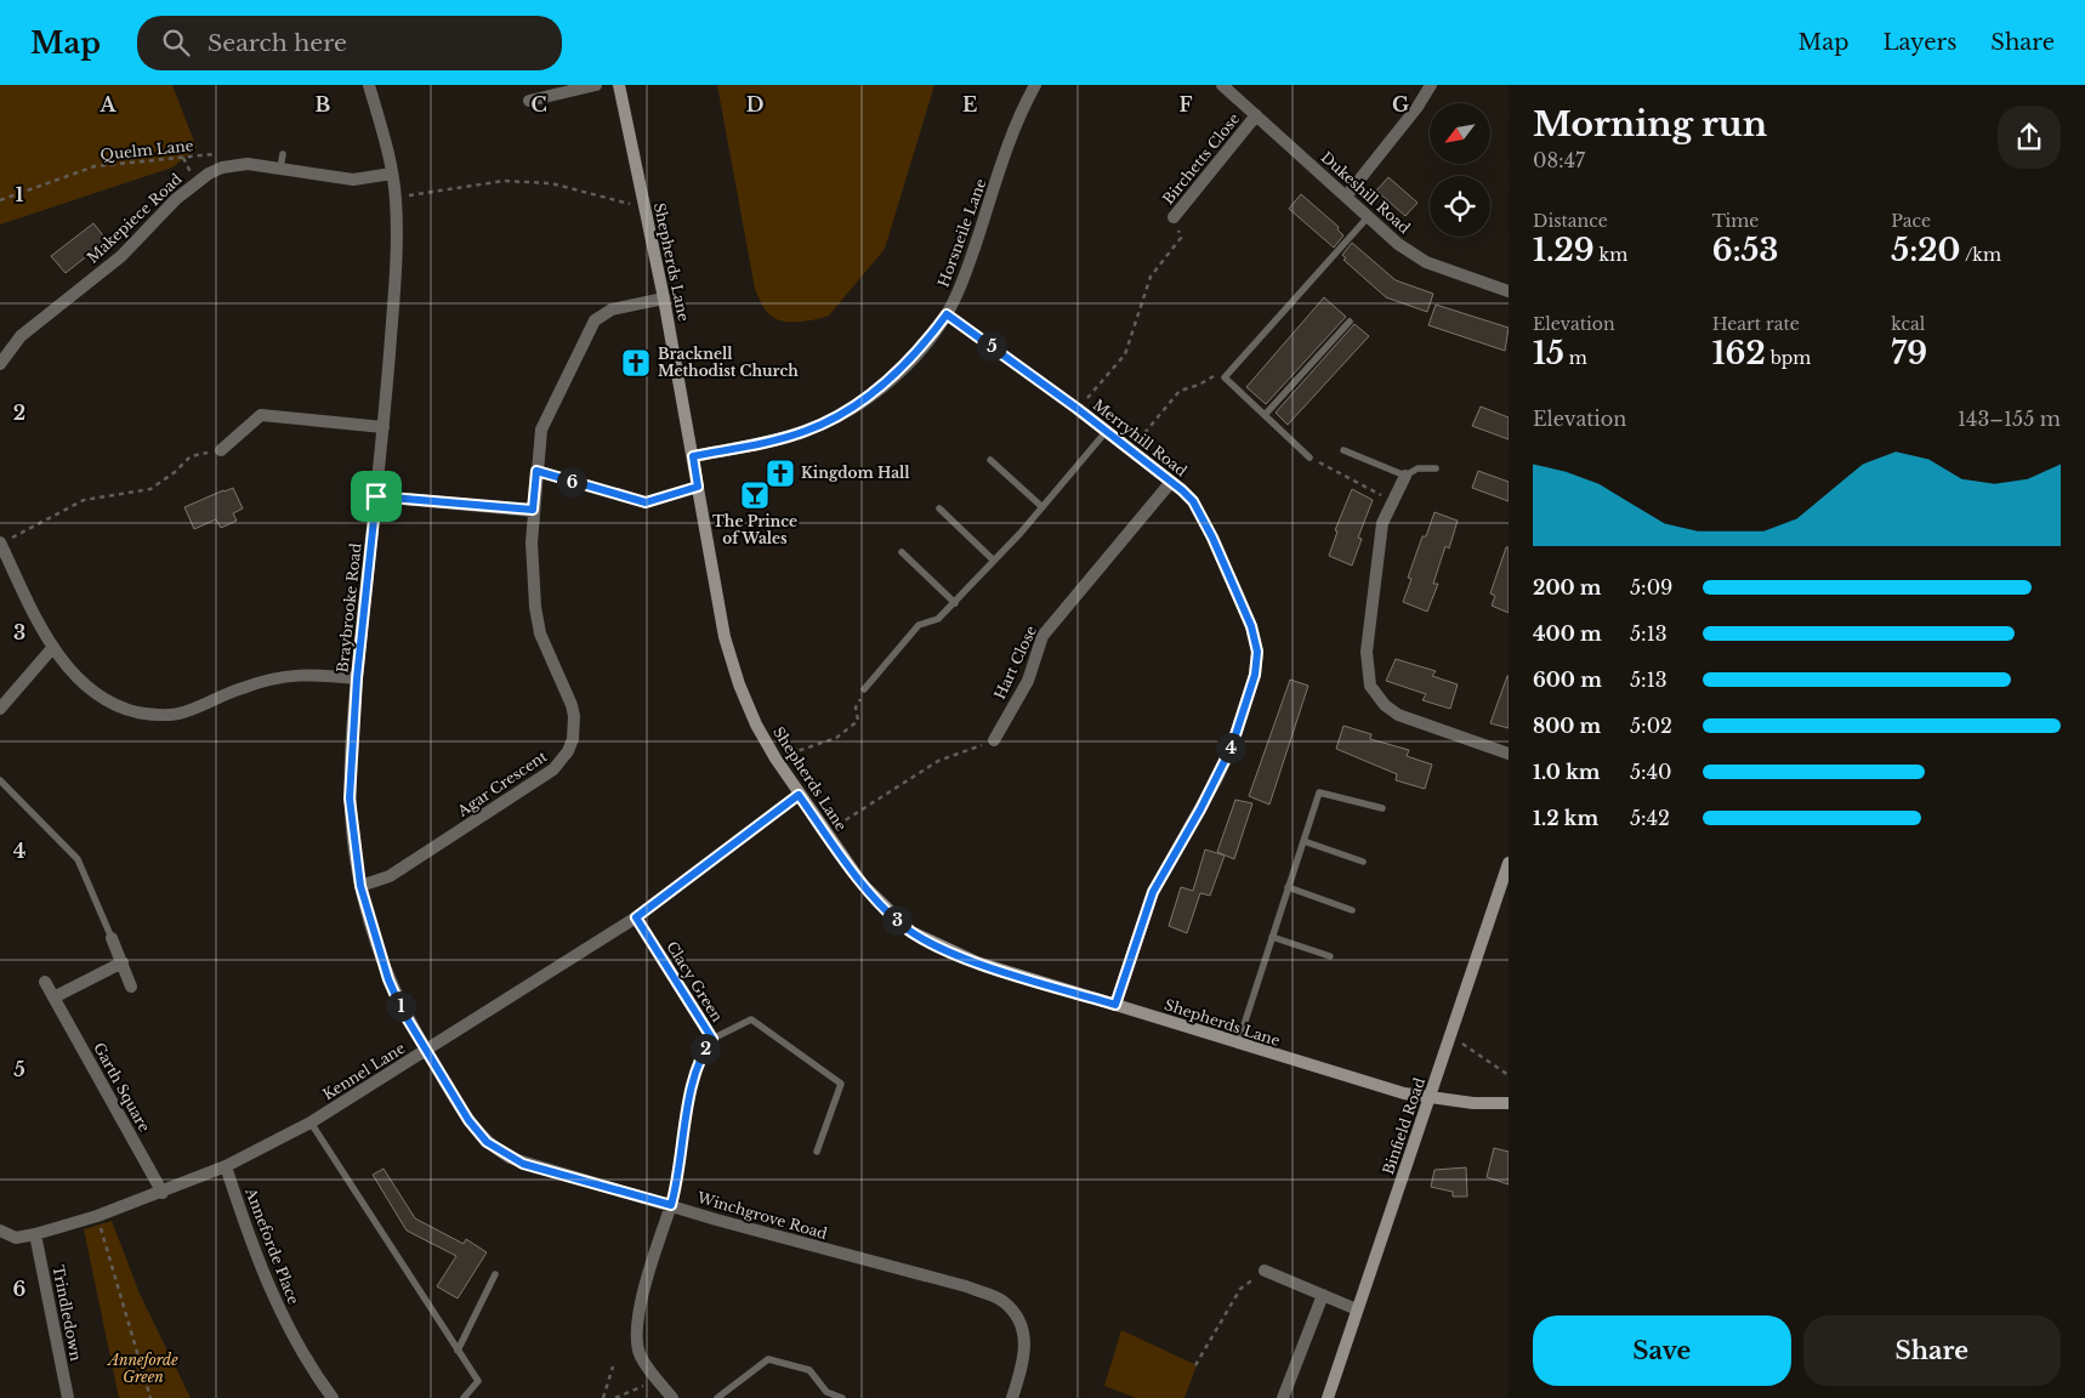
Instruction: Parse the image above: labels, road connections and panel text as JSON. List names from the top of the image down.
{
  "streets": {
    "street": [
      "Birchetts Close",
      "Dukeshill Road",
      "Makepiece Road",
      "Horsneile Lane",
      "Shepherds Lane",
      "Merryhill Road",
      "Braybrooke Road",
      "Hart Close",
      "Agar Crescent",
      "Clacy Green",
      "Kennel Lane",
      "Garth Square",
      "Binfield Road",
      "Winchgrove Road",
      "Anneforde Place",
      "Trindledown"
    ],
    "path": ["Quelm Lane"]
  },
  "crossings": [
    ["Birchetts Close", "Dukeshill Road"],
    ["Birchetts Close", "Merryhill Road"],
    ["Makepiece Road", "Braybrooke Road"],
    ["Horsneile Lane", "Shepherds Lane"],
    ["Horsneile Lane", "Merryhill Road"],
    ["Shepherds Lane", "Merryhill Road"],
    ["Shepherds Lane", "Agar Crescent"],
    ["Shepherds Lane", "Kennel Lane"],
    ["Shepherds Lane", "Binfield Road"],
    ["Merryhill Road", "Hart Close"],
    ["Braybrooke Road", "Agar Crescent"],
    ["Braybrooke Road", "Kennel Lane"],
    ["Braybrooke Road", "Winchgrove Road"],
    ["Clacy Green", "Kennel Lane"],
    ["Clacy Green", "Winchgrove Road"],
    ["Kennel Lane", "Garth Square"],
    ["Kennel Lane", "Winchgrove Road"],
    ["Kennel Lane", "Anneforde Place"],
    ["Kennel Lane", "Trindledown"]
  ],
  "parks": ["Anneforde Green"],
  "places": {
    "church": ["Bracknell Methodist Church", "Kingdom Hall"],
    "bar": ["The Prince of Wales"]
  },
  "north": "bottom left",
  "page": {
    "header": "Map",
    "search": "Search here",
    "nav": ["Map", "Layers", "Share"],
    "heading": ["Morning run", "08:47"],
    "stats": [
      ["Distance", "1.29 km"],
      ["Time", "6:53"],
      ["Pace", "5:20 /km"],
      ["Elevation", "15 m"],
      ["Heart rate", "162 bpm"],
      ["kcal", "79"]
    ],
    "pins": [
      "5",
      "6",
      "4",
      "3",
      "1",
      "2"
    ],
    "chart": ["Elevation", "143–155 m"],
    "list": [
      {
        "name": "200 m",
        "note": "5:09"
      },
      {
        "name": "400 m",
        "note": "5:13"
      },
      {
        "name": "600 m",
        "note": "5:13"
      },
      {
        "name": "800 m",
        "note": "5:02"
      },
      {
        "name": "1.0 km",
        "note": "5:40"
      },
      {
        "name": "1.2 km",
        "note": "5:42"
      }
    ],
    "buttons": ["Save", "Share"]
  },
  "grid": {
    "columns": [
      "A",
      "B",
      "C",
      "D",
      "E",
      "F",
      "G"
    ],
    "rows": [
      "1",
      "2",
      "3",
      "4",
      "5",
      "6"
    ]
  }
}
